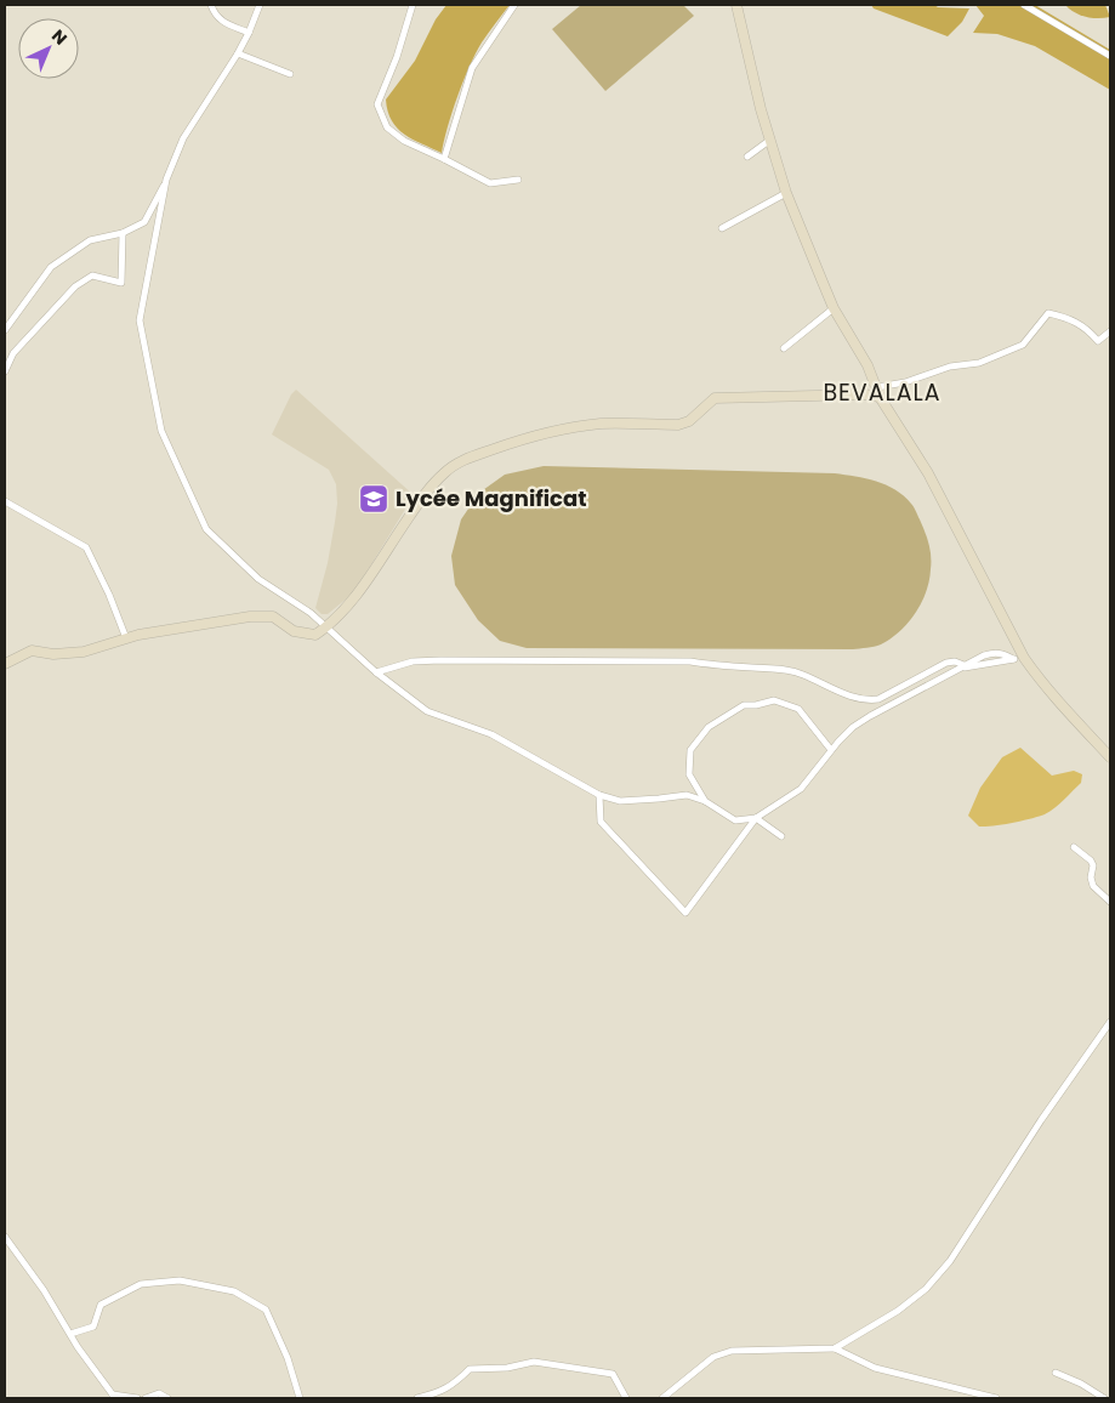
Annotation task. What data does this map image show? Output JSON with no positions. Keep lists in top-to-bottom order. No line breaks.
{"districts":["BEVALALA"],"places":{"school or university":["Lycée Magnificat"]},"north":"top right"}
